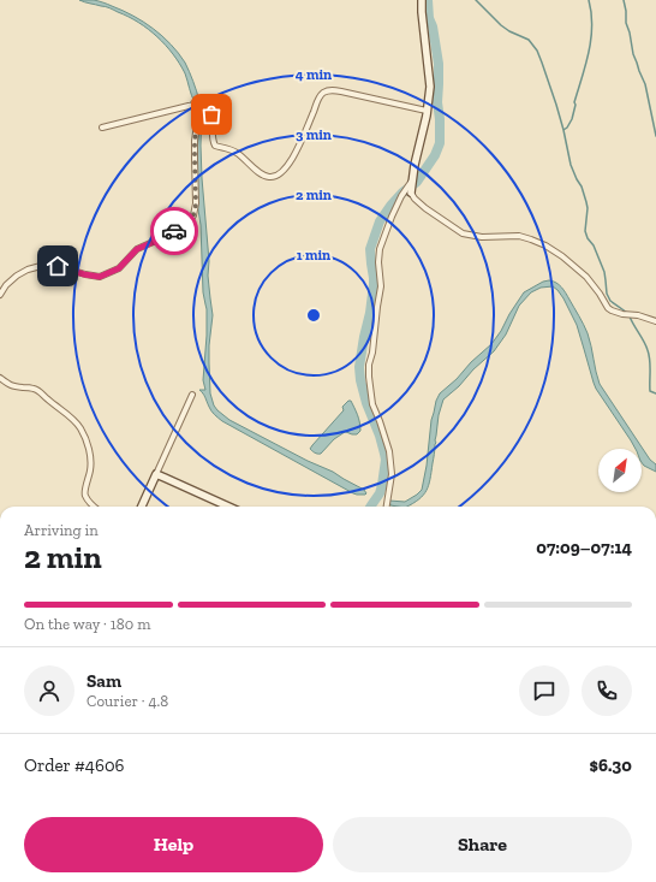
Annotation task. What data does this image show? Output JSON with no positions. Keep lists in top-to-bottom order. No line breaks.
{"north":"top right","page":{"heading":["2 min","Arriving in","07:09–07:14"],"panel":["Sam","Courier · 4.8","Order #4606","$6.30"],"bar":"On the way · 180 m","buttons":["Help","Share"]},"rings":["4 min","3 min","2 min","1 min"]}
